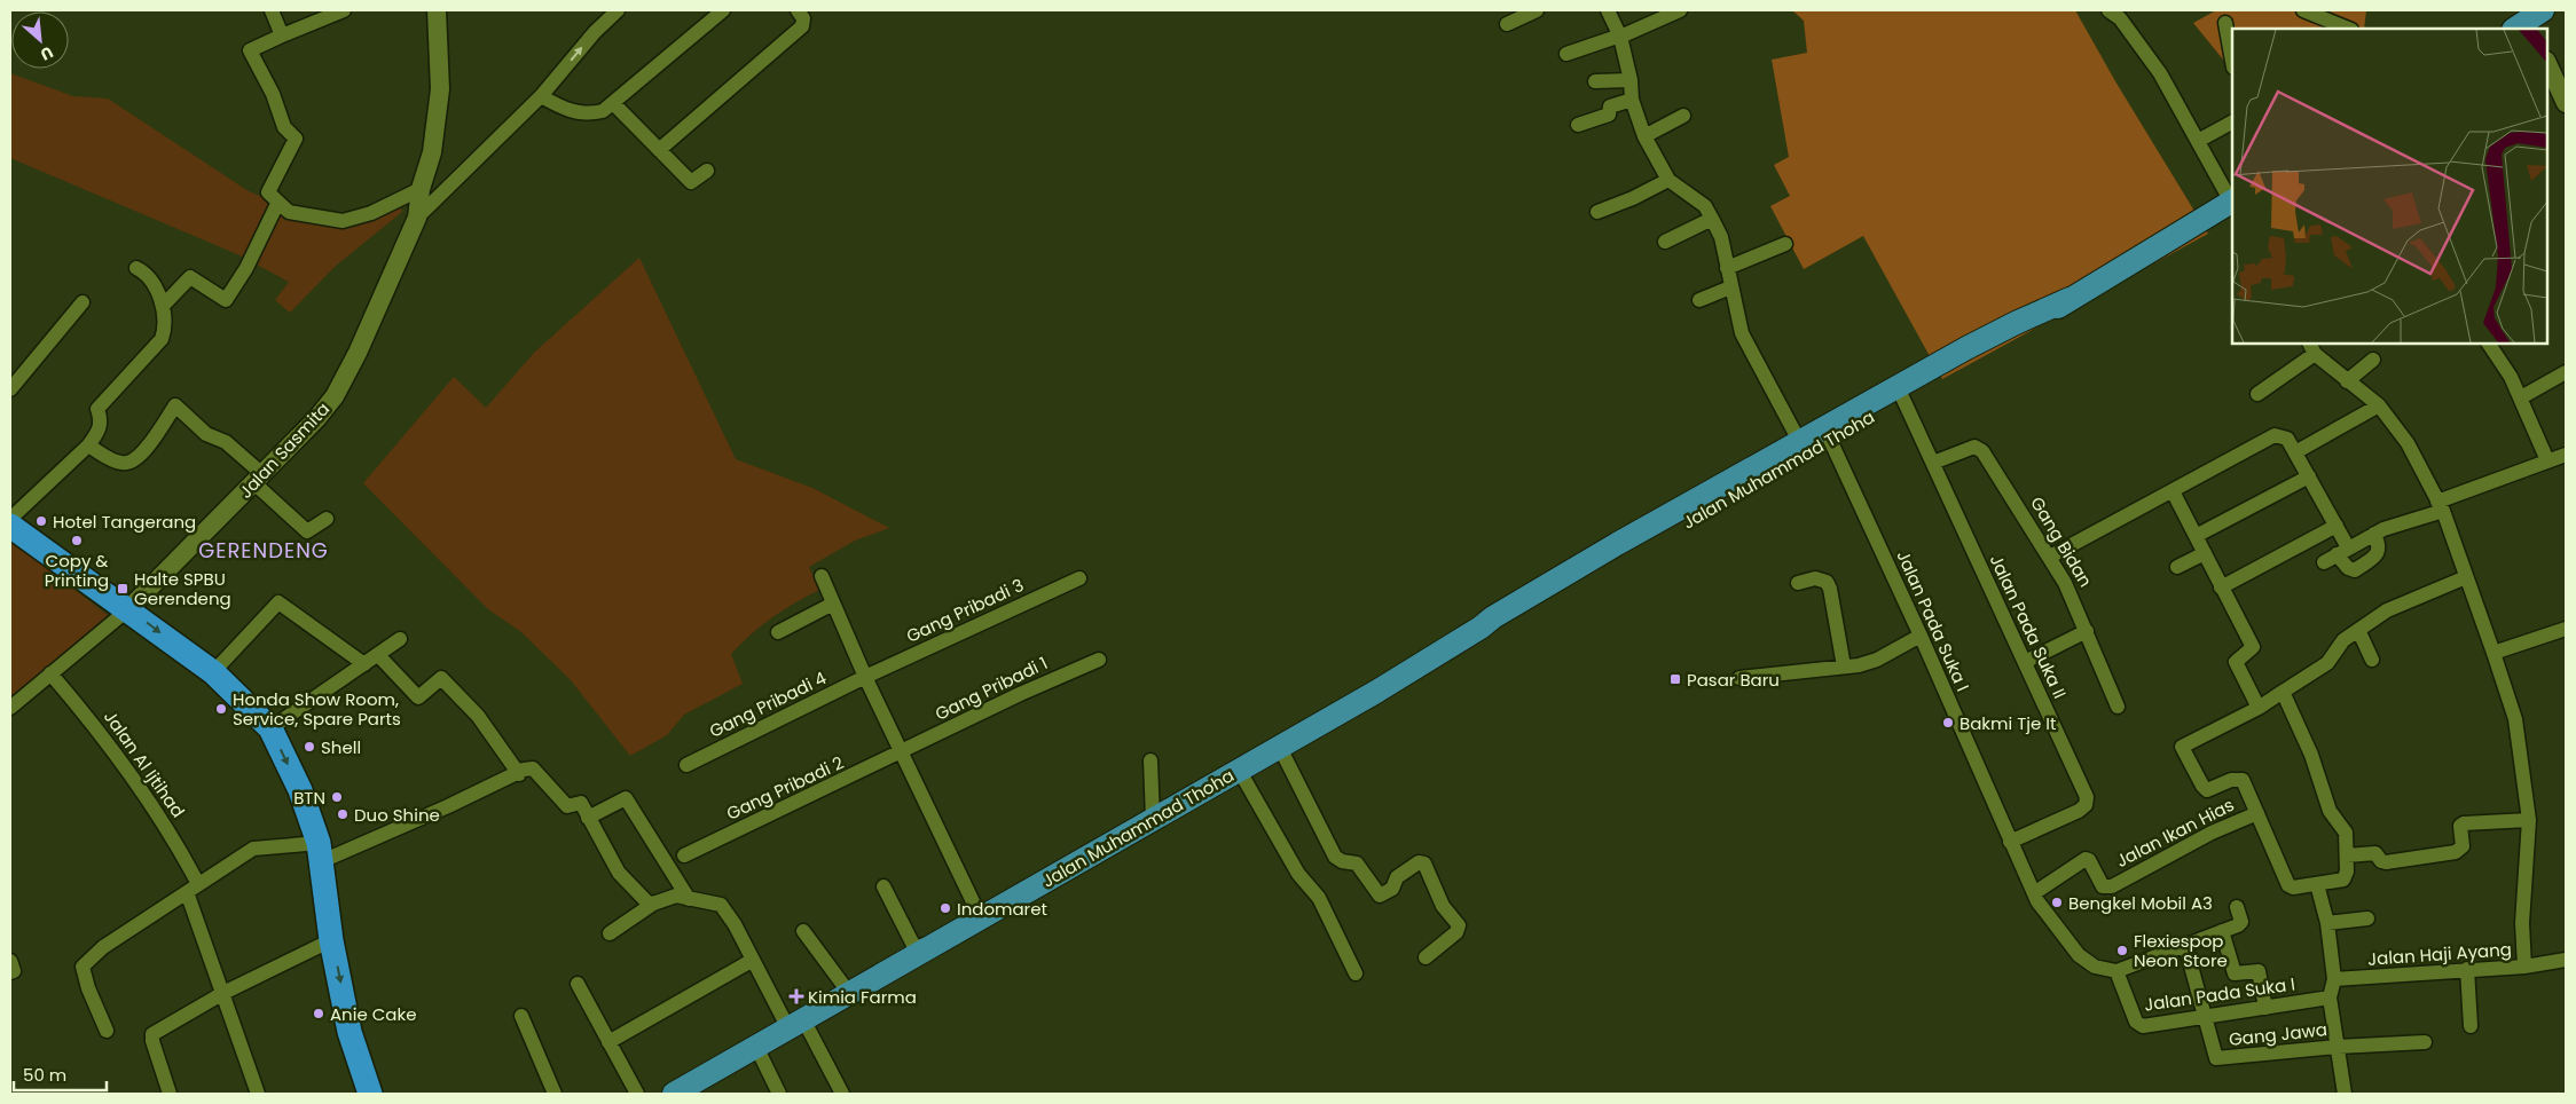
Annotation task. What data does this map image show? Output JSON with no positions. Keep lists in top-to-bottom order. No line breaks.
{"streets":{"main road":["Jalan Muhammad Thoha"],"street":["Jalan Sasmita","Gang Bidan","Gang Pribadi 3","Jalan Pada Suka I","Jalan Pada Suka II","Gang Pribadi 1","Gang Pribadi 4","Jalan Al Ijtihad","Gang Pribadi 2","Jalan Ikan Hias","Jalan Haji Ayang","Gang Jawa"]},"crossings":[["Jalan Sasmita","Jalan Al Ijtihad"],["Jalan Muhammad Thoha","Jalan Pada Suka I"],["Jalan Muhammad Thoha","Jalan Pada Suka II"],["Gang Bidan","Jalan Pada Suka II"],["Gang Pribadi 3","Gang Pribadi 4"],["Jalan Pada Suka I","Jalan Pada Suka II"],["Jalan Pada Suka I","Jalan Ikan Hias"],["Jalan Pada Suka I","Gang Jawa"],["Gang Pribadi 1","Gang Pribadi 2"]],"districts":["GERENDENG"],"places":{"other":["Hotel Tangerang","Copy & Printing","Honda Show Room, Service, Spare Parts","Bakmi Tje It","Shell","BTN","Duo Shine","Bengkel Mobil A3","Indomaret","Flexiespop Neon Store","Anie Cake"],"transit":["Halte SPBU Gerendeng","Pasar Baru"],"health":["Kimia Farma"]},"scale_bar":"50 m","north":"bottom right"}
